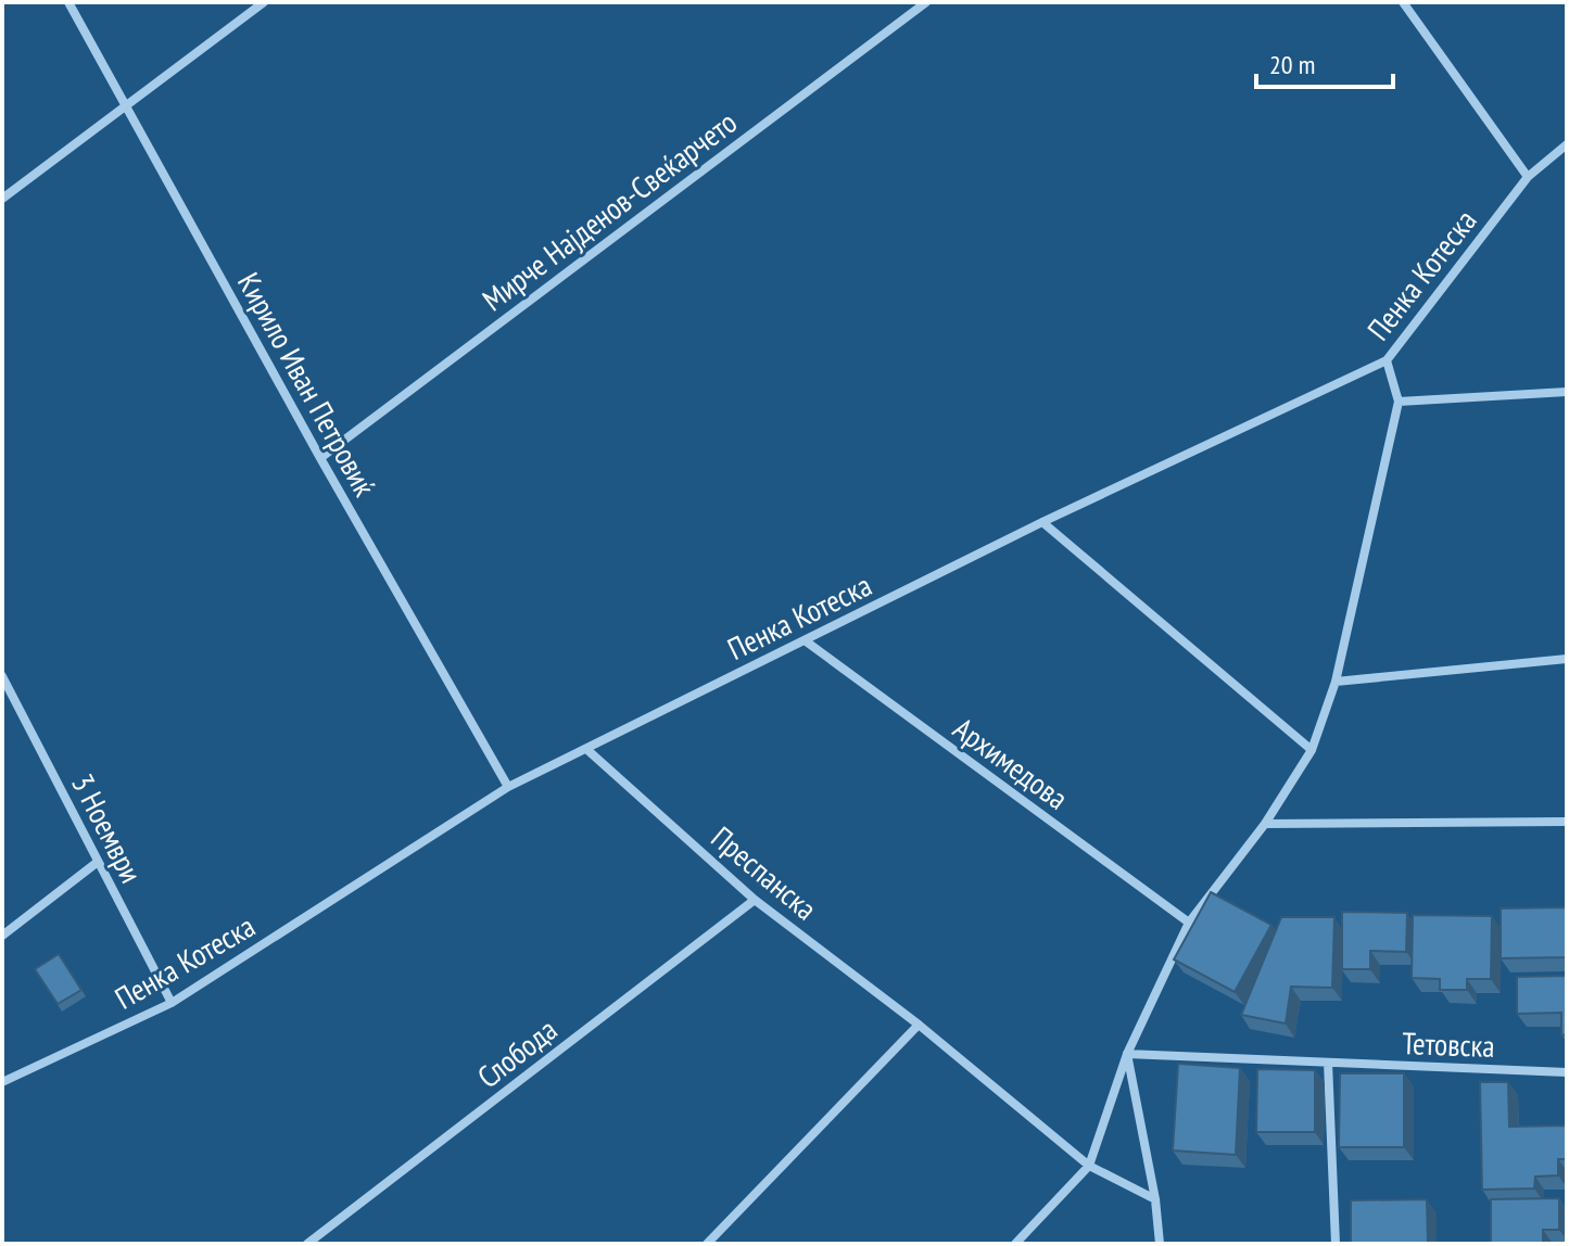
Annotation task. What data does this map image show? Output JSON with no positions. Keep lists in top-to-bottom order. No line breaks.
{"streets":{"street":["Мирче Најденов-Свеќарчето","Пенка Котеска","Кирило Иван Петровиќ","Архимедова","3 Ноември","Преспанска","Тетовска","Слобода"]},"crossings":[["Мирче Најденов-Свеќарчето","Кирило Иван Петровиќ"],["Пенка Котеска","Кирило Иван Петровиќ"],["Пенка Котеска","Архимедова"],["Пенка Котеска","3 Ноември"],["Пенка Котеска","Преспанска"],["Преспанска","Слобода"]],"scale_bar":"20 m"}
